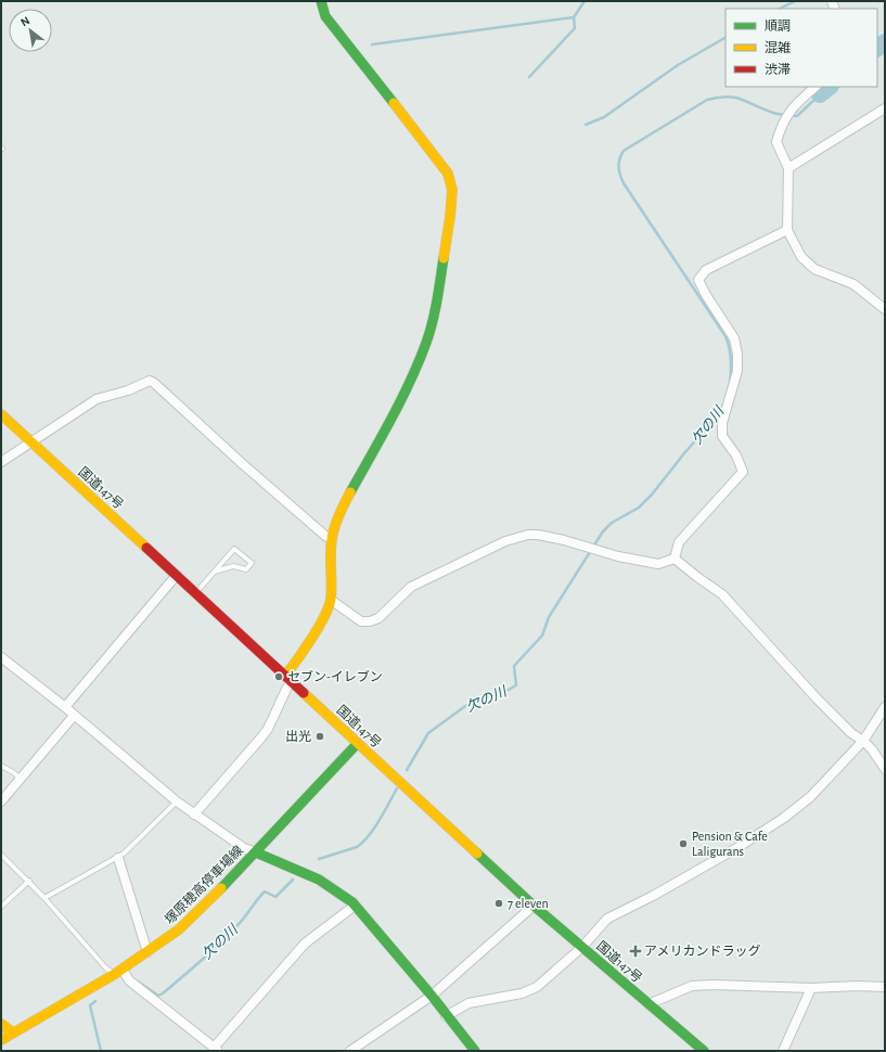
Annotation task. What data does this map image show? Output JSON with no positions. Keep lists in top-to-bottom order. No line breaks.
{"streets":{"main road":["国道147号","塚原穂高停車場線"]},"water":["欠の川"],"places":{"other":["セブン-イレブン","出光","Pension & Cafe Laligurans","7 eleven"],"health":["アメリカンドラッグ"]},"legend":["順調","混雑","渋滞"],"north":"top left"}
